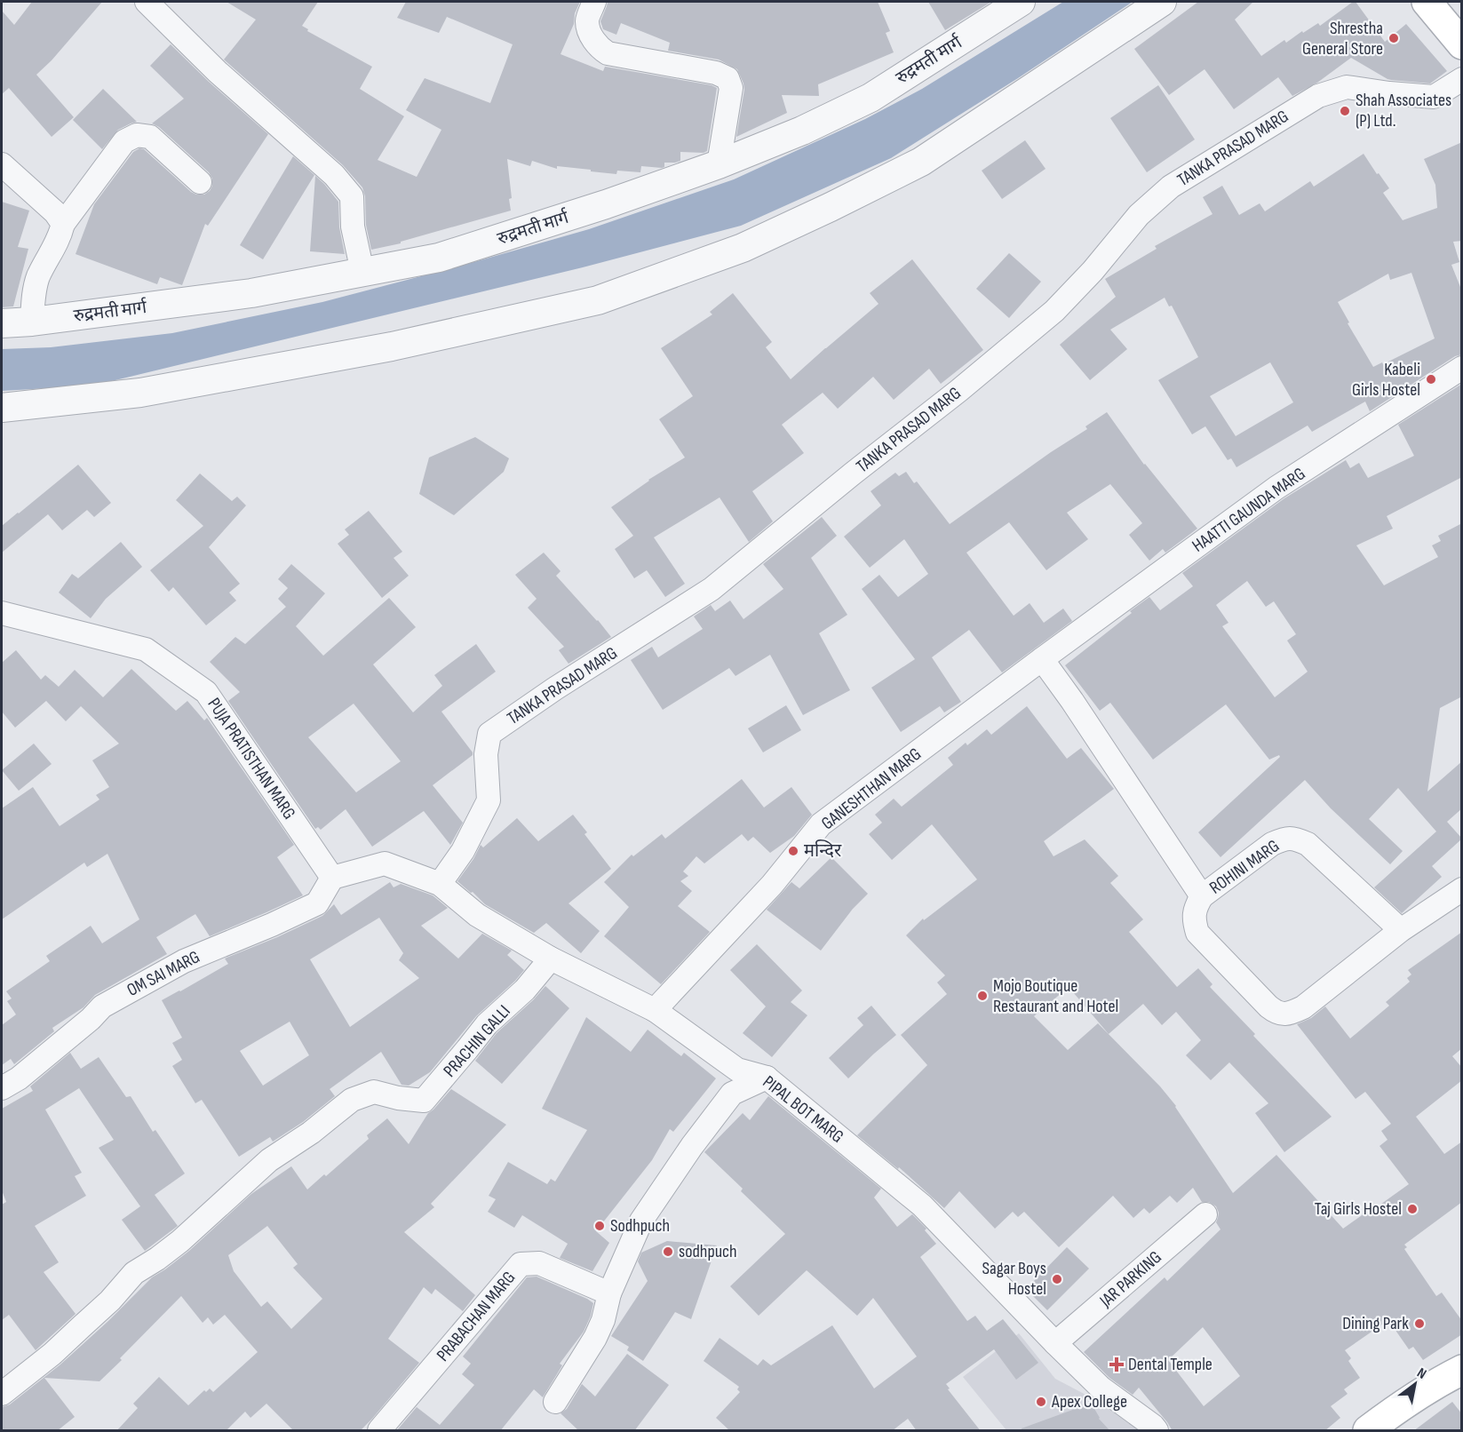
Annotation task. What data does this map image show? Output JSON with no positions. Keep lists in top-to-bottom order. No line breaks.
{"streets":{"street":["रुद्रमती मार्ग","TANKA PRASAD MARG","HAATTI GAUNDA MARG","PUJA PRATISTHAN MARG","GANESHTHAN MARG","ROHINI MARG","OM SAI MARG","PRACHIN GALLI","PIPAL BOT MARG","JAR PARKING","PRABACHAN MARG"]},"crossings":[["TANKA PRASAD MARG","PIPAL BOT MARG"],["HAATTI GAUNDA MARG","GANESHTHAN MARG"],["HAATTI GAUNDA MARG","ROHINI MARG"],["PUJA PRATISTHAN MARG","OM SAI MARG"],["PUJA PRATISTHAN MARG","PIPAL BOT MARG"],["GANESHTHAN MARG","ROHINI MARG"],["GANESHTHAN MARG","PIPAL BOT MARG"],["OM SAI MARG","PIPAL BOT MARG"],["PRACHIN GALLI","PIPAL BOT MARG"],["PIPAL BOT MARG","JAR PARKING"]],"places":{"other":["Shrestha General Store","Shah Associates (P) Ltd.","Kabeli Girls Hostel","मन्दिर","Mojo Boutique Restaurant and Hotel","Taj Girls Hostel","Sodhpuch","sodhpuch","Sagar Boys Hostel","Dining Park","Apex College"],"health":["Dental Temple"]},"north":"top right"}
